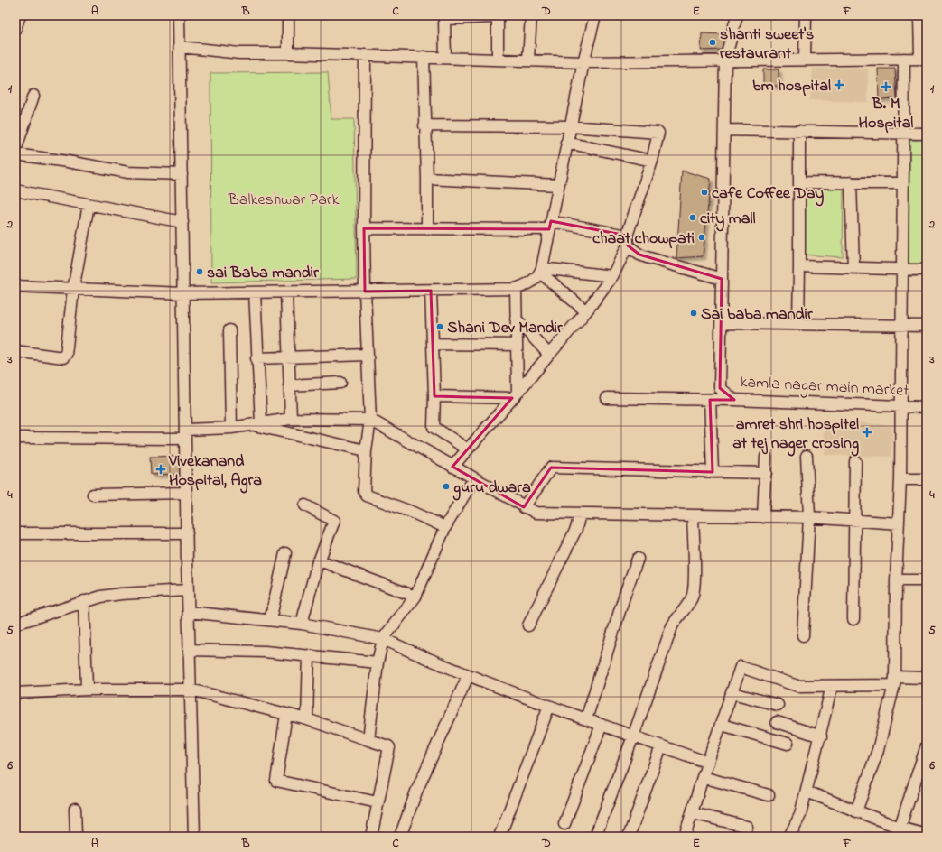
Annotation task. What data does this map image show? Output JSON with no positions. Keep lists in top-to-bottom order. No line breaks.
{"streets":{"street":["kamla nagar main market"]},"parks":["Balkeshwar Park"],"places":{"other":["shanti sweet's restaurant","cafe Coffee Day","city mall","chaat chowpati","sai Baba mandir","Sai baba mandir","Shani Dev Mandir","guru dwara"],"health":["bm hospital","B. M Hospital","amret shri hospitel at tej nager crosing","Vivekanand Hospital, Agra"]},"grid":{"columns":["A","B","C","D","E","F"],"rows":["1","2","3","4","5","6"]}}
